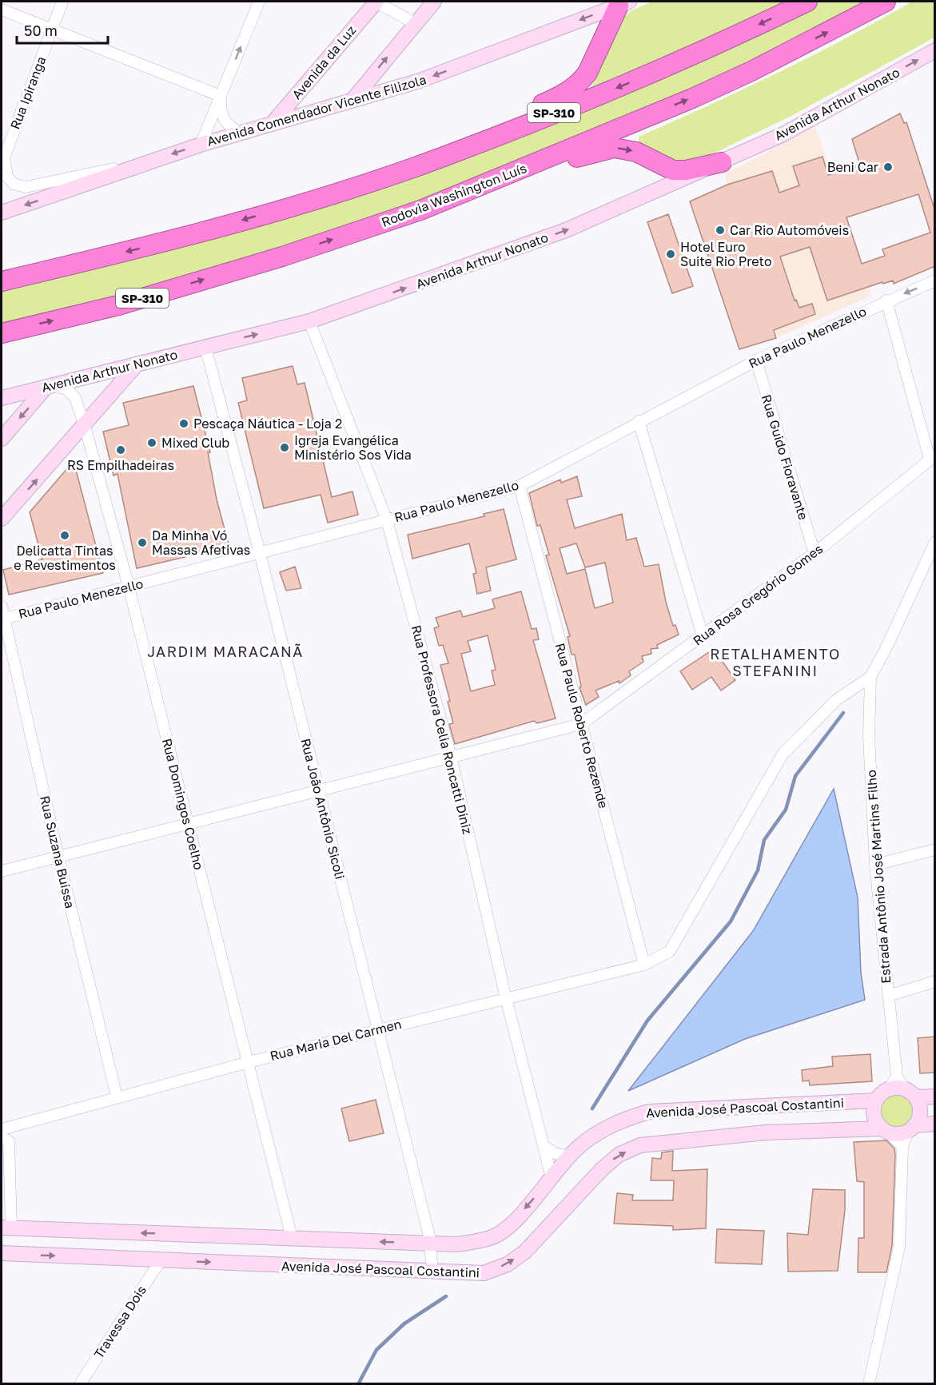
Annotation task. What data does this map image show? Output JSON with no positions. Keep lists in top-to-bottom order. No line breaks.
{"streets":{"highway":["SP-310","Rodovia Washington Luís"],"main road":["Avenida da Luz","Avenida Arthur Nonato","Avenida Comendador Vicente Filizola","Avenida José Pascoal Costantini"],"street":["Rua Ipiranga","Rua Paulo Menezello","Rua Guido Fioravante","Rua Rosa Gregório Gomes","Rua Paulo Roberto Rezende","Rua Professora Celia Roncatti Diniz","Rua Domingos Coelho","Rua João Antônio Sicoli","Rua Suzana Buissa","Estrada Antônio José Martins Filho","Rua Maria Del Carmen","Travessa Dois"]},"crossings":[["Avenida da Luz","Avenida Comendador Vicente Filizola"],["Rua Ipiranga","Avenida Comendador Vicente Filizola"],["Avenida Arthur Nonato","Rua Professora Celia Roncatti Diniz"],["Avenida Arthur Nonato","Rua Domingos Coelho"],["Avenida Arthur Nonato","Rua João Antônio Sicoli"],["Rua Paulo Menezello","Rua Guido Fioravante"],["Rua Paulo Menezello","Rua Paulo Roberto Rezende"],["Rua Paulo Menezello","Rua Professora Celia Roncatti Diniz"],["Rua Paulo Menezello","Rua Domingos Coelho"],["Rua Paulo Menezello","Rua João Antônio Sicoli"],["Rua Paulo Menezello","Rua Suzana Buissa"],["Rua Guido Fioravante","Rua Rosa Gregório Gomes"],["Rua Rosa Gregório Gomes","Rua Paulo Roberto Rezende"],["Rua Paulo Roberto Rezende","Rua Maria Del Carmen"],["Rua Professora Celia Roncatti Diniz","Rua Maria Del Carmen"],["Rua Professora Celia Roncatti Diniz","Avenida José Pascoal Costantini"],["Rua Domingos Coelho","Rua Maria Del Carmen"],["Rua Domingos Coelho","Avenida José Pascoal Costantini"],["Rua João Antônio Sicoli","Rua Maria Del Carmen"],["Rua João Antônio Sicoli","Avenida José Pascoal Costantini"],["Rua Suzana Buissa","Rua Maria Del Carmen"],["Estrada Antônio José Martins Filho","Rua Maria Del Carmen"],["Estrada Antônio José Martins Filho","Avenida José Pascoal Costantini"],["Avenida José Pascoal Costantini","Travessa Dois"]],"one_way":["Avenida Arthur Nonato","Avenida Comendador Vicente Filizola"],"districts":["JARDIM MARACANÃ","RETALHAMENTO STEFANINI"],"places":["Beni Car","Car Rio Automóveis","Hotel Euro Suite Rio Preto","Pescaça Náutica - Loja 2","Mixed Club","Igreja Evangélica Ministério Sos Vida","RS Empilhadeiras","Delicatta Tintas e Revestimentos","Da Minha Vó Massas Afetivas"],"scale_bar":"50 m"}
